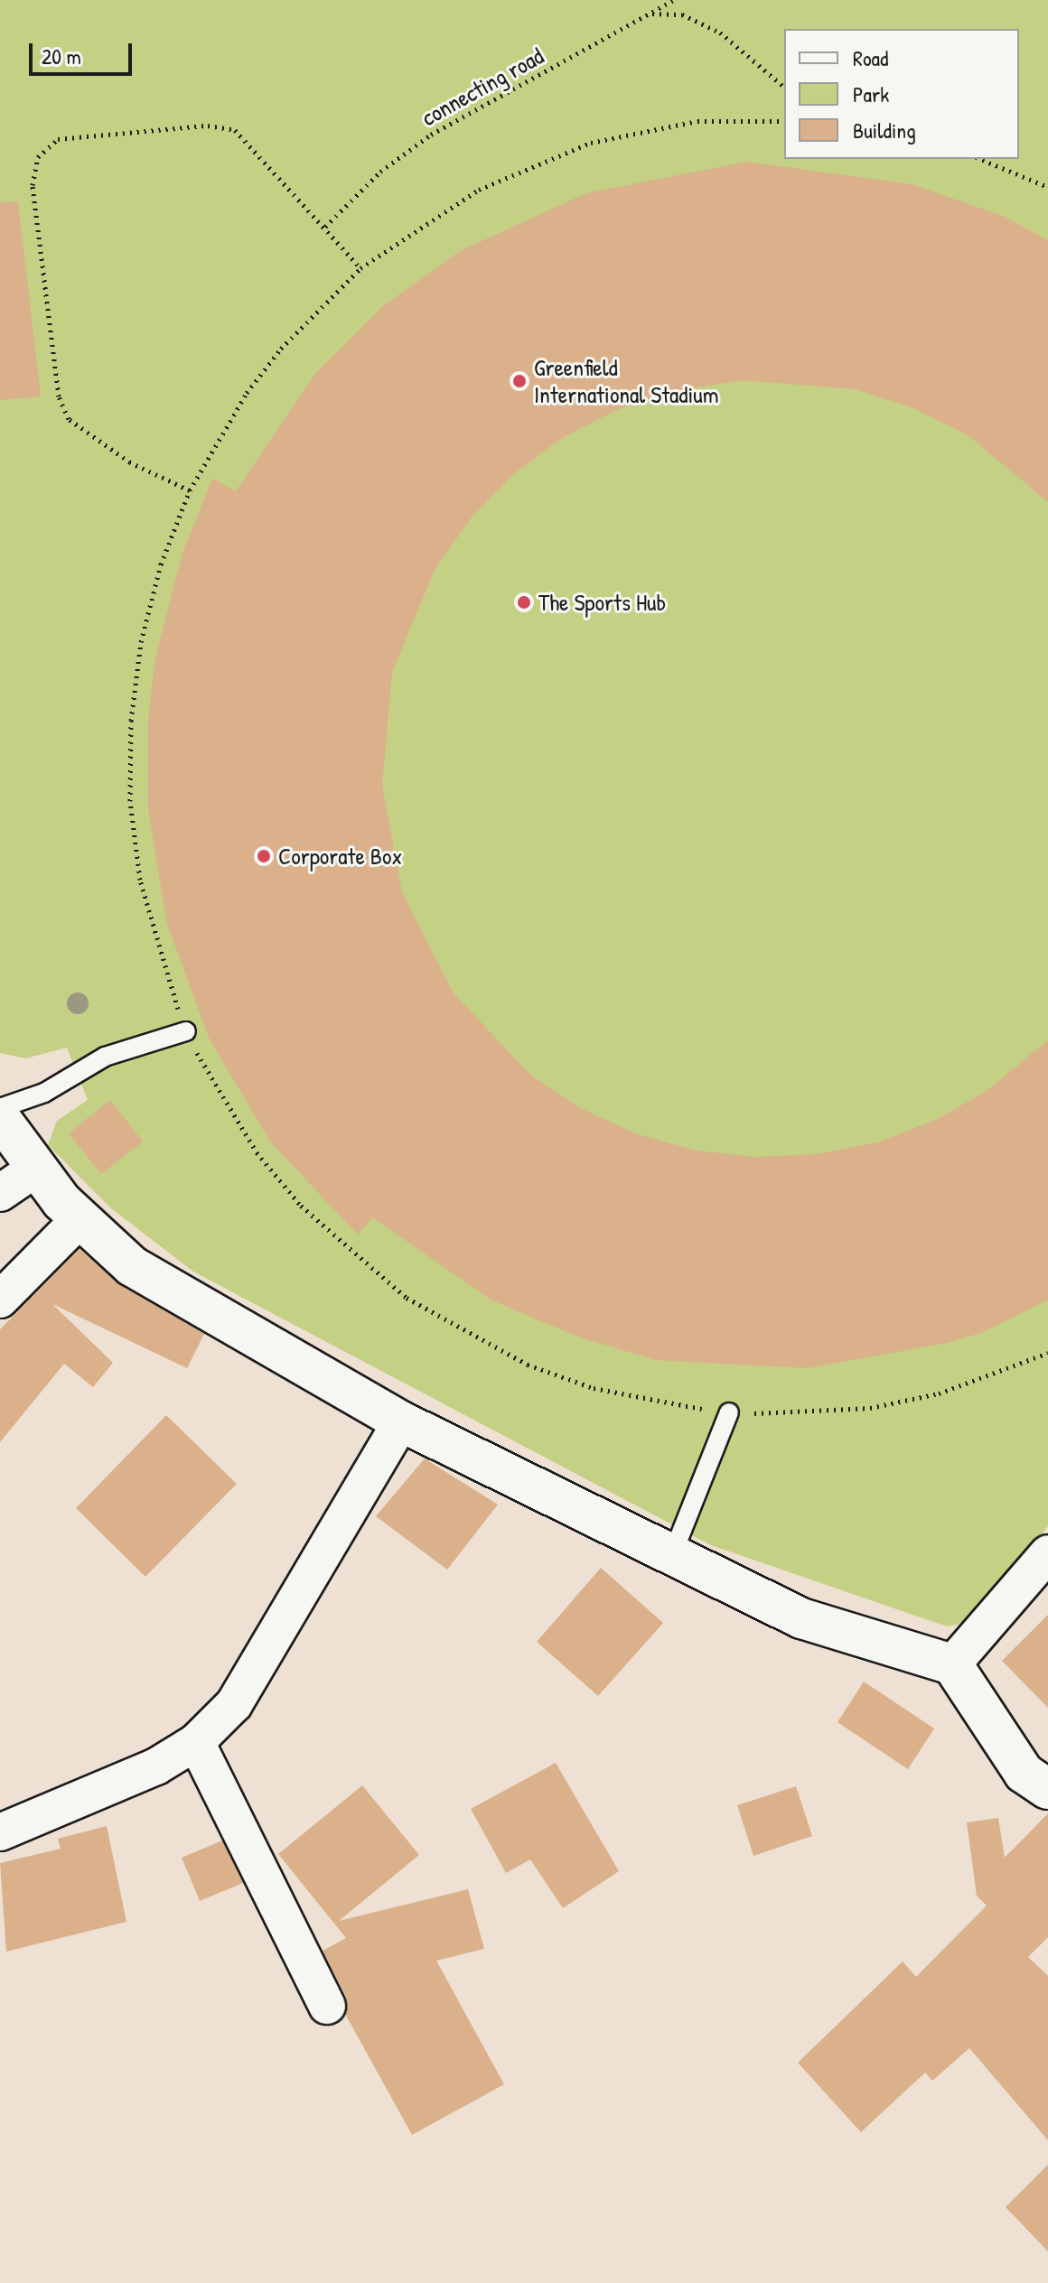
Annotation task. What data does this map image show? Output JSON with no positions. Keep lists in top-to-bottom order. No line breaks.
{"streets":{"path":["connecting road"]},"places":["Greenfield International Stadium","The Sports Hub","Corporate Box"],"legend":["Road","Park","Building"],"scale_bar":"20 m"}
